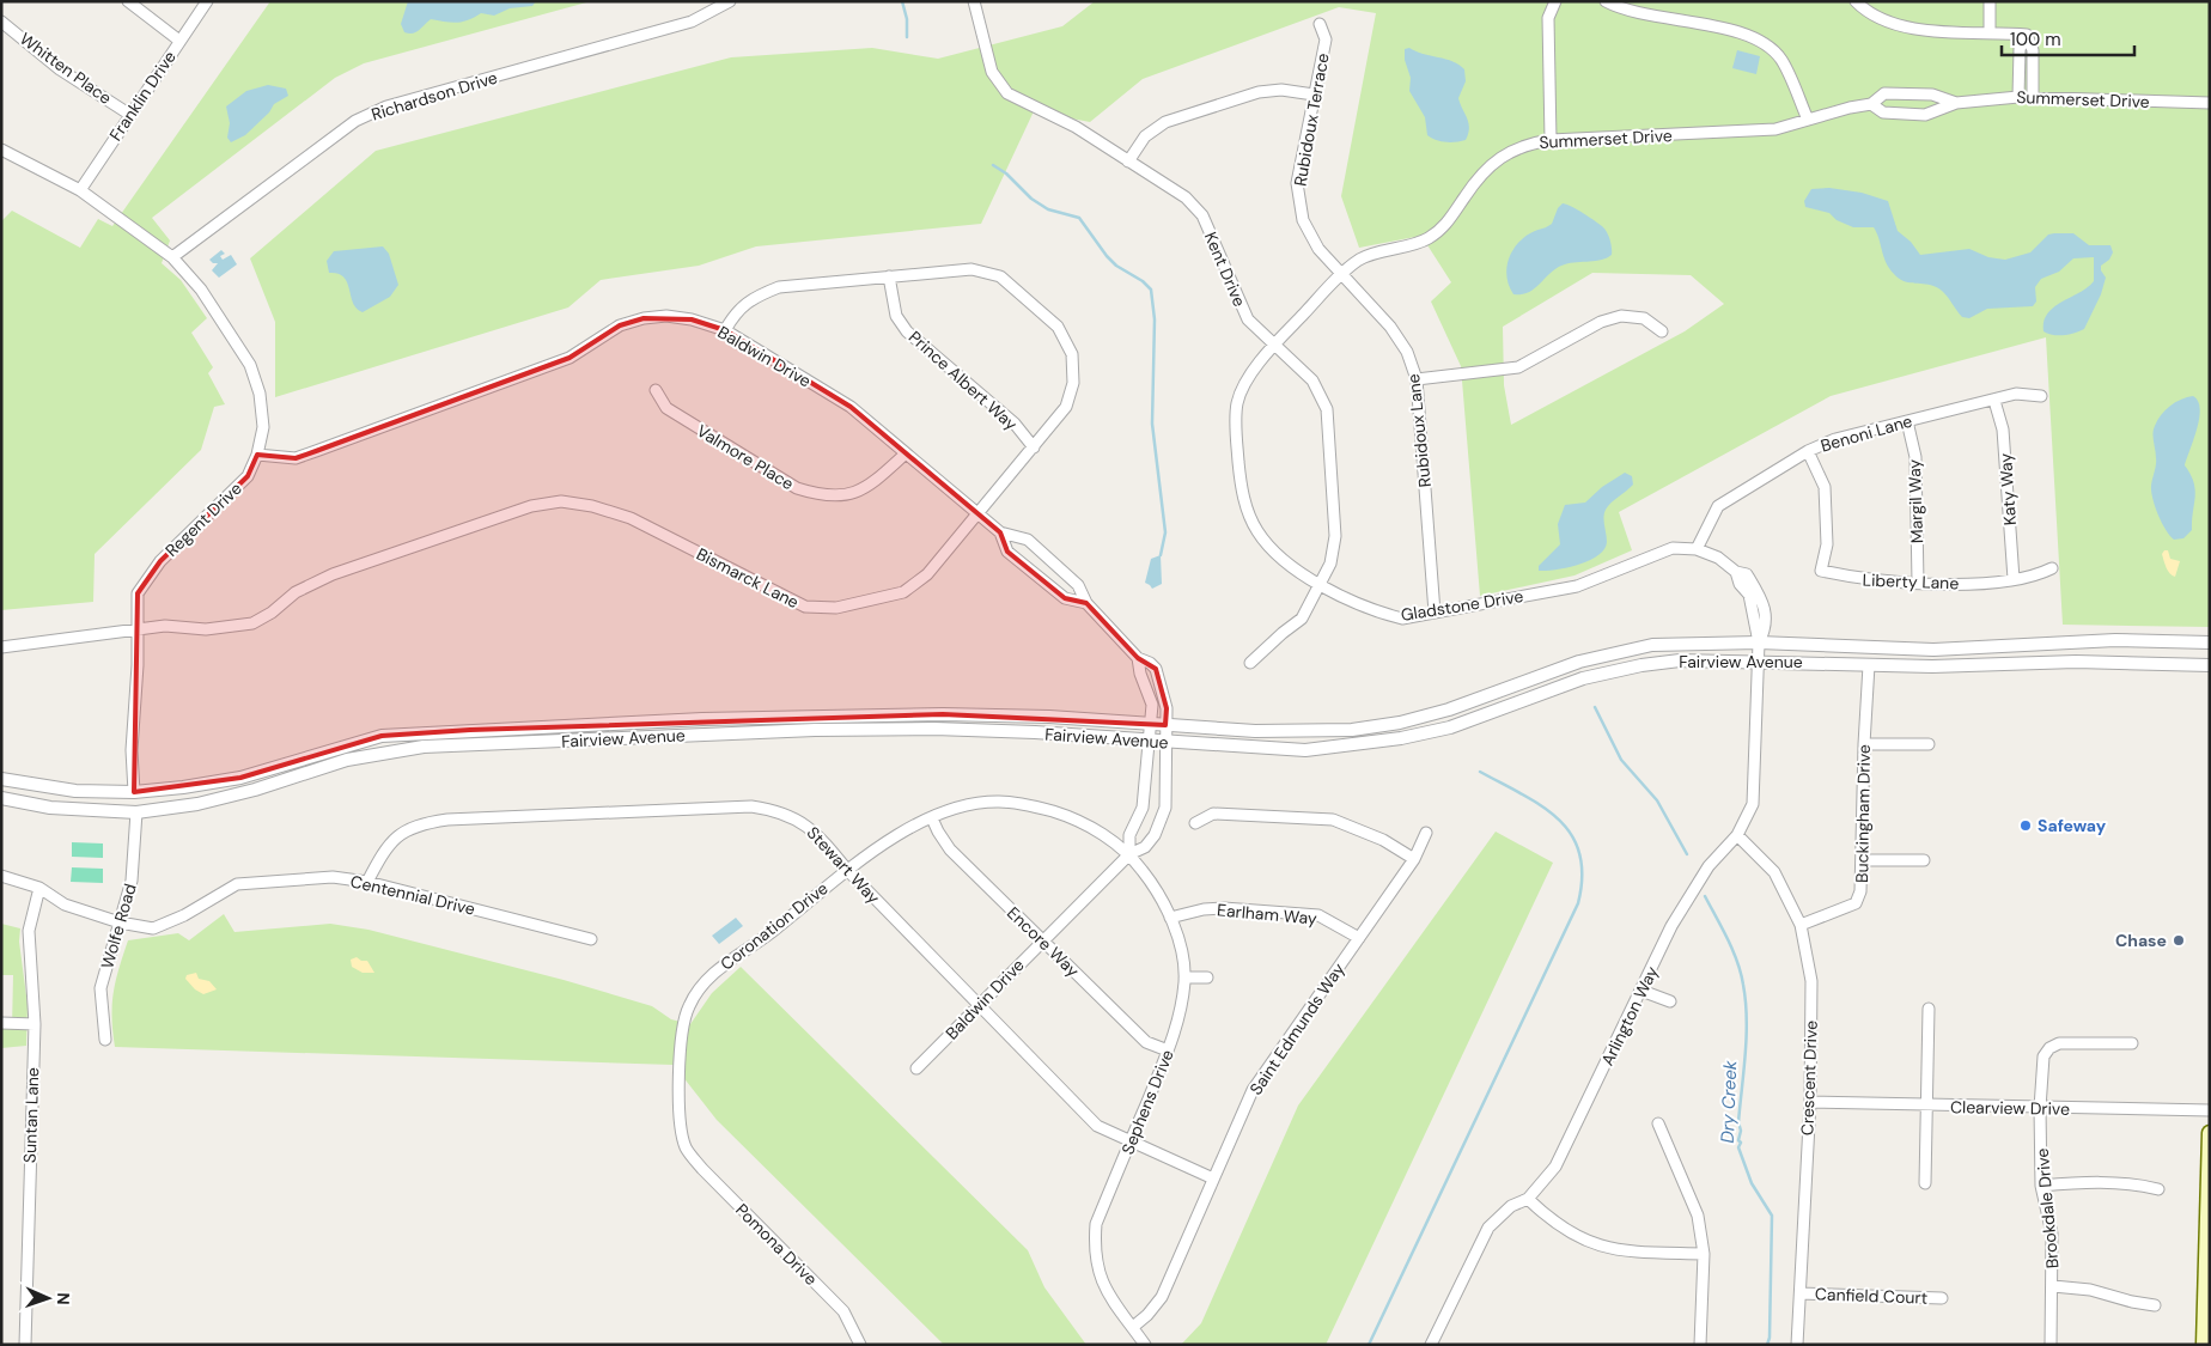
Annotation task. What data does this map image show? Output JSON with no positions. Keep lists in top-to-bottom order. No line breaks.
{"streets":{"street":["Whitten Place","Franklin Drive","Richardson Drive","Summerset Drive","Rubidoux Terrace","Kent Drive","Baldwin Drive","Prince Albert Way","Rubidoux Lane","Benoni Lane","Valmore Place","Katy Way","Margil Way","Regent Drive","Bismarck Lane","Liberty Lane","Gladstone Drive","Fairview Avenue","Buckingham Drive","Stewart Way","Centennial Drive","Earlham Way","Wolfe Road","Coronation Drive","Encore Way","Arlington Way","Saint Edmunds Way","Crescent Drive","Sephens Drive","Clearview Drive","Suntan Lane","Brookdale Drive","Pomona Drive","Canfield Court"]},"crossings":[["Whitten Place","Franklin Drive"],["Franklin Drive","Regent Drive"],["Richardson Drive","Regent Drive"],["Summerset Drive","Rubidoux Terrace"],["Summerset Drive","Kent Drive"],["Summerset Drive","Rubidoux Lane"],["Summerset Drive","Gladstone Drive"],["Rubidoux Terrace","Rubidoux Lane"],["Kent Drive","Gladstone Drive"],["Baldwin Drive","Valmore Place"],["Baldwin Drive","Regent Drive"],["Baldwin Drive","Bismarck Lane"],["Baldwin Drive","Fairview Avenue"],["Baldwin Drive","Stewart Way"],["Baldwin Drive","Coronation Drive"],["Baldwin Drive","Encore Way"],["Baldwin Drive","Sephens Drive"],["Prince Albert Way","Bismarck Lane"],["Rubidoux Lane","Gladstone Drive"],["Benoni Lane","Katy Way"],["Benoni Lane","Margil Way"],["Benoni Lane","Liberty Lane"],["Benoni Lane","Gladstone Drive"],["Katy Way","Liberty Lane"],["Margil Way","Liberty Lane"],["Regent Drive","Bismarck Lane"],["Regent Drive","Fairview Avenue"],["Gladstone Drive","Fairview Avenue"],["Gladstone Drive","Arlington Way"],["Fairview Avenue","Buckingham Drive"],["Fairview Avenue","Wolfe Road"],["Fairview Avenue","Arlington Way"],["Buckingham Drive","Crescent Drive"],["Stewart Way","Centennial Drive"],["Stewart Way","Coronation Drive"],["Stewart Way","Saint Edmunds Way"],["Stewart Way","Sephens Drive"],["Centennial Drive","Wolfe Road"],["Centennial Drive","Suntan Lane"],["Earlham Way","Saint Edmunds Way"],["Earlham Way","Sephens Drive"],["Coronation Drive","Encore Way"],["Coronation Drive","Sephens Drive"],["Coronation Drive","Pomona Drive"],["Encore Way","Sephens Drive"],["Arlington Way","Crescent Drive"],["Saint Edmunds Way","Sephens Drive"],["Crescent Drive","Clearview Drive"],["Crescent Drive","Canfield Court"],["Clearview Drive","Brookdale Drive"]],"water":["Dry Creek"],"places":["Safeway","Chase"],"scale_bar":"100 m","north":"right"}
